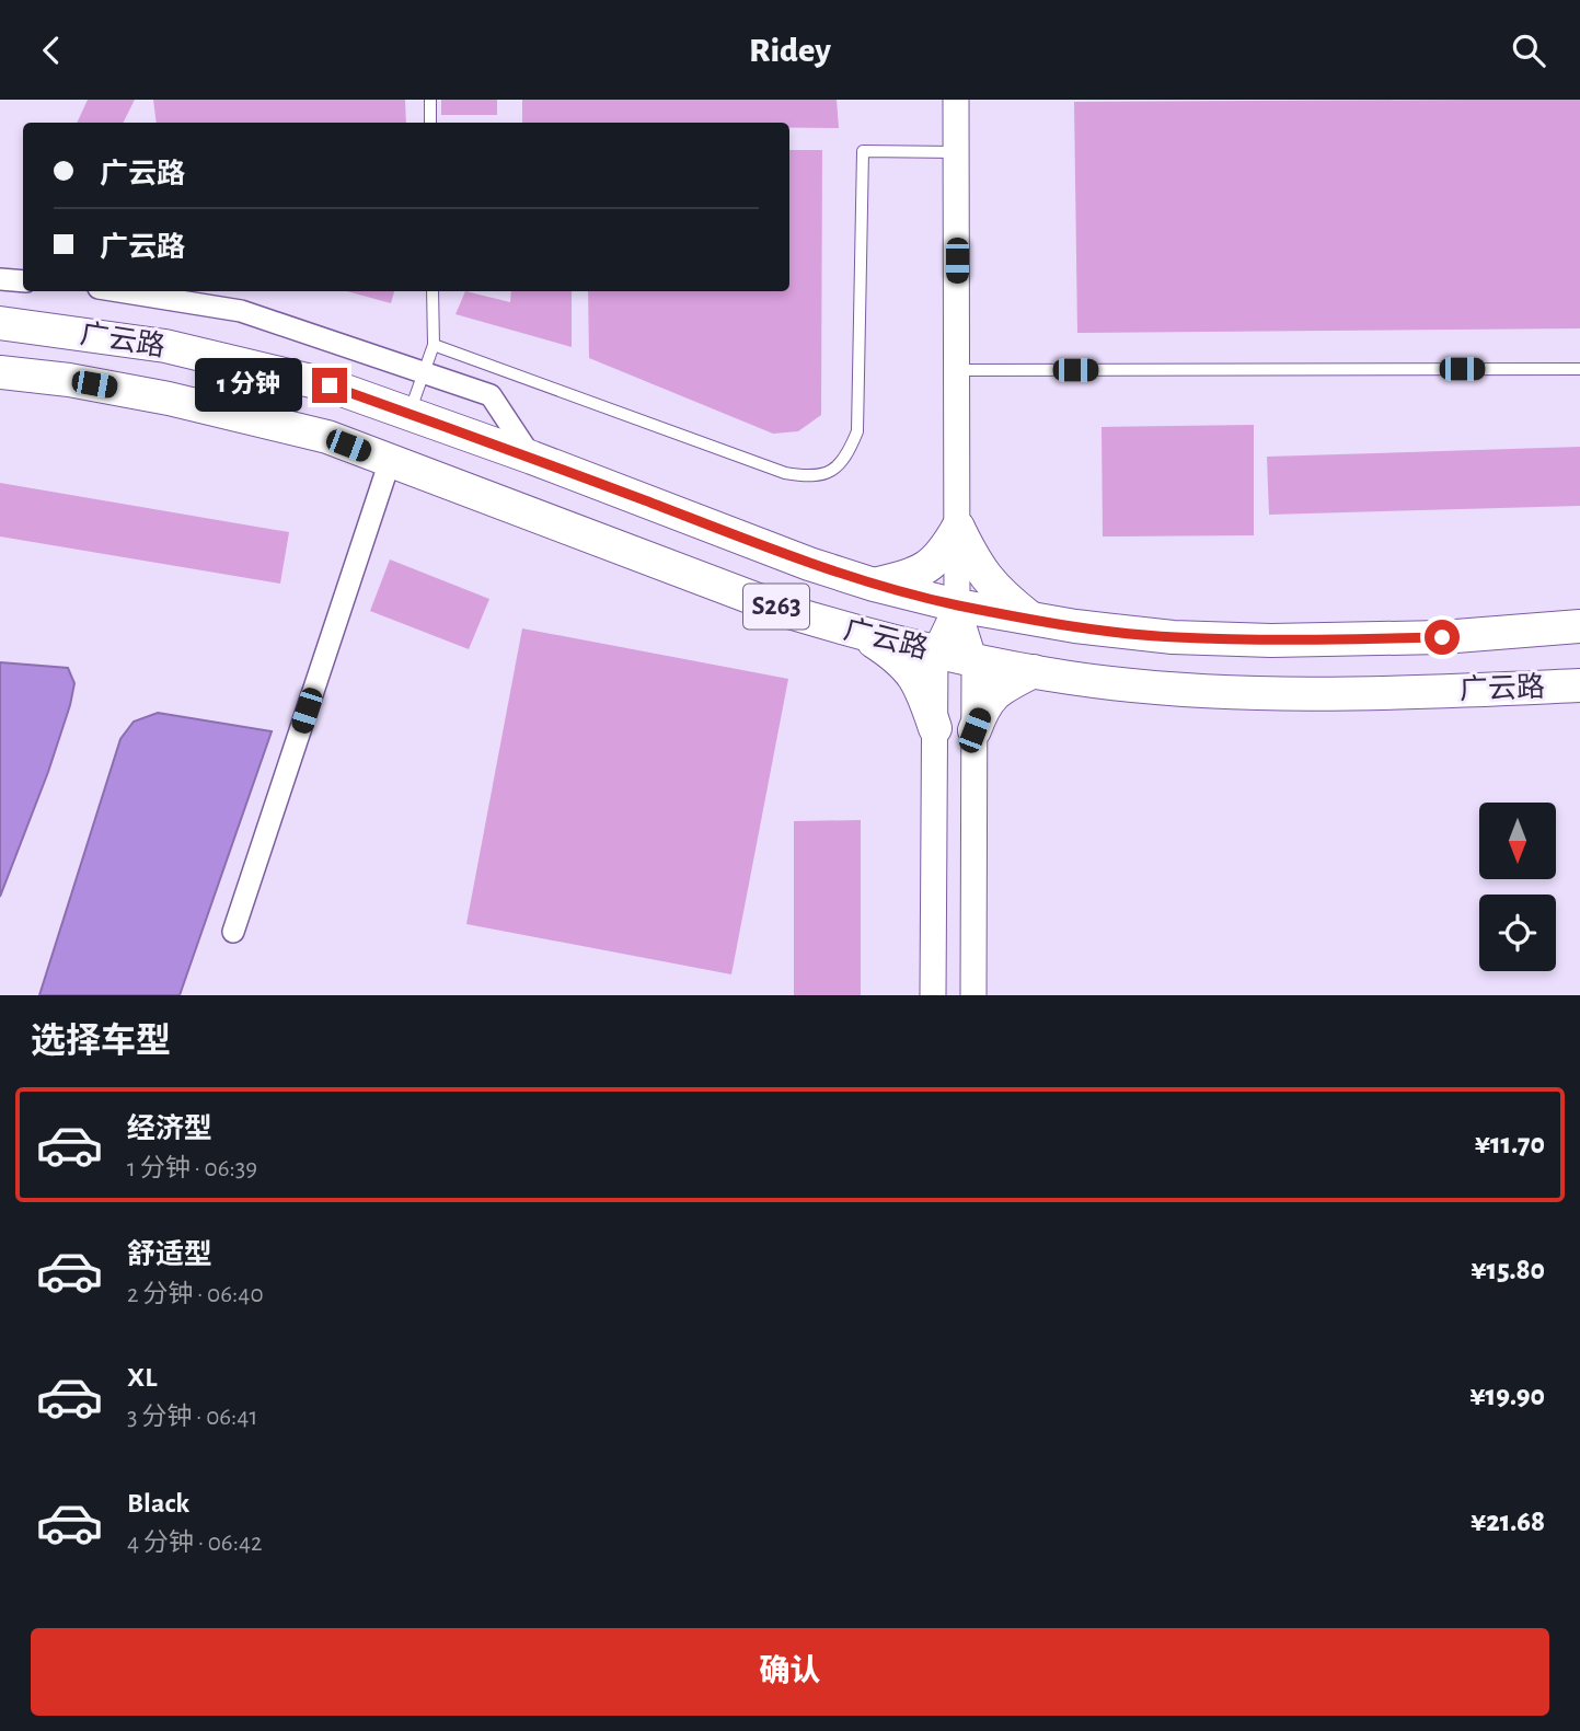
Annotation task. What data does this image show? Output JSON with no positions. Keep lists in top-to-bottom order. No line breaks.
{"streets":{"main road":["广云路","S263"]},"north":"bottom","page":{"header":"Ridey","banner":["广云路","广云路"],"bubble":"1 分钟","heading":"选择车型","list":[{"name":"经济型","note":"1 分钟 · 06:39","value":"¥11.70"},{"name":"舒适型","note":"2 分钟 · 06:40","value":"¥15.80"},{"name":"XL","note":"3 分钟 · 06:41","value":"¥19.90"},{"name":"Black","note":"4 分钟 · 06:42","value":"¥21.68"}],"buttons":"确认"}}
